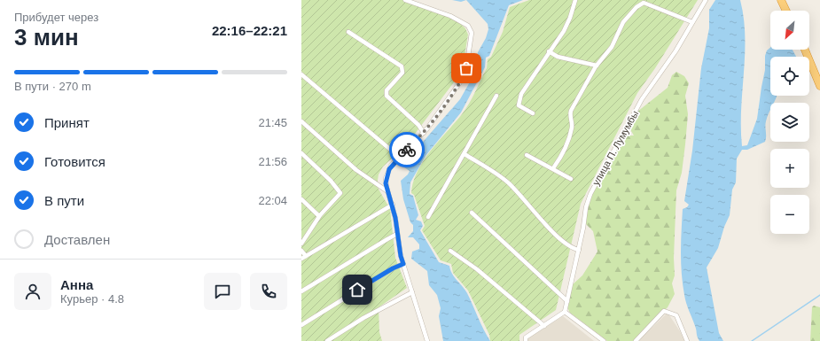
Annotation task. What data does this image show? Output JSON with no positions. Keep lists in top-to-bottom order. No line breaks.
{"streets":{"street":["улица П. Лумумбы"]},"north":"bottom left","page":{"heading":["3 мин","Прибудет через","22:16–22:21"],"panel":["Анна","Курьер · 4.8"],"map_buttons":["+","−"],"bar":"В пути · 270 m","list":[["Принят","21:45"],["Готовится","21:56"],["В пути","22:04"],"Доставлен"]}}
